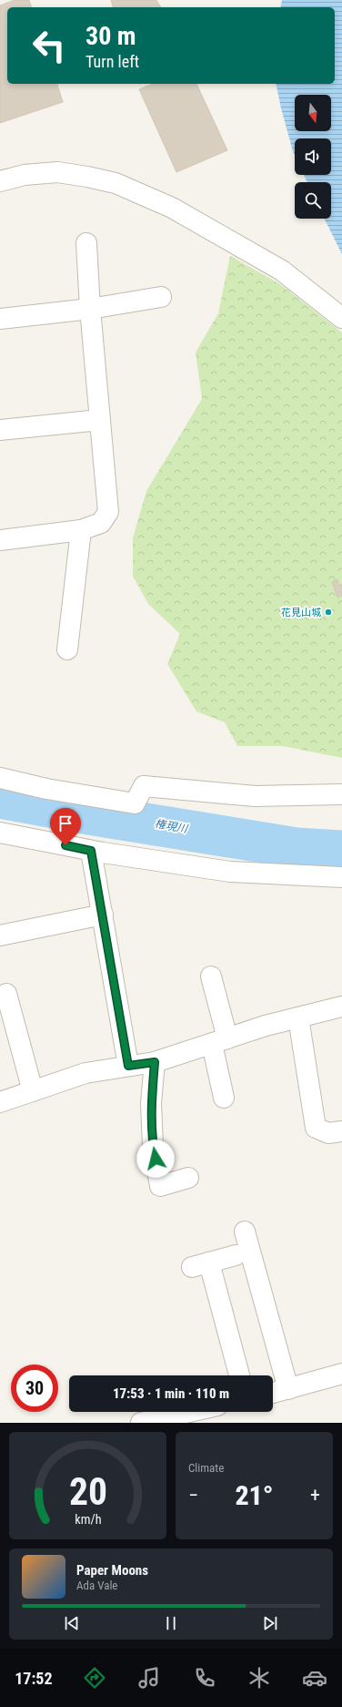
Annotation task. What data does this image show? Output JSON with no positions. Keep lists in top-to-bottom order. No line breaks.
{"water":["権現川"],"places":["花見山城"],"north":"bottom","page":{"turn":["30 m","Turn left"],"limit":"30","trip":"17:53 · 1 min · 110 m","tile":"Climate","heat":["−","21°","+"],"song":["Paper Moons","Ada Vale"],"tabs":"17:52","gauge":["20","km/h"]}}
